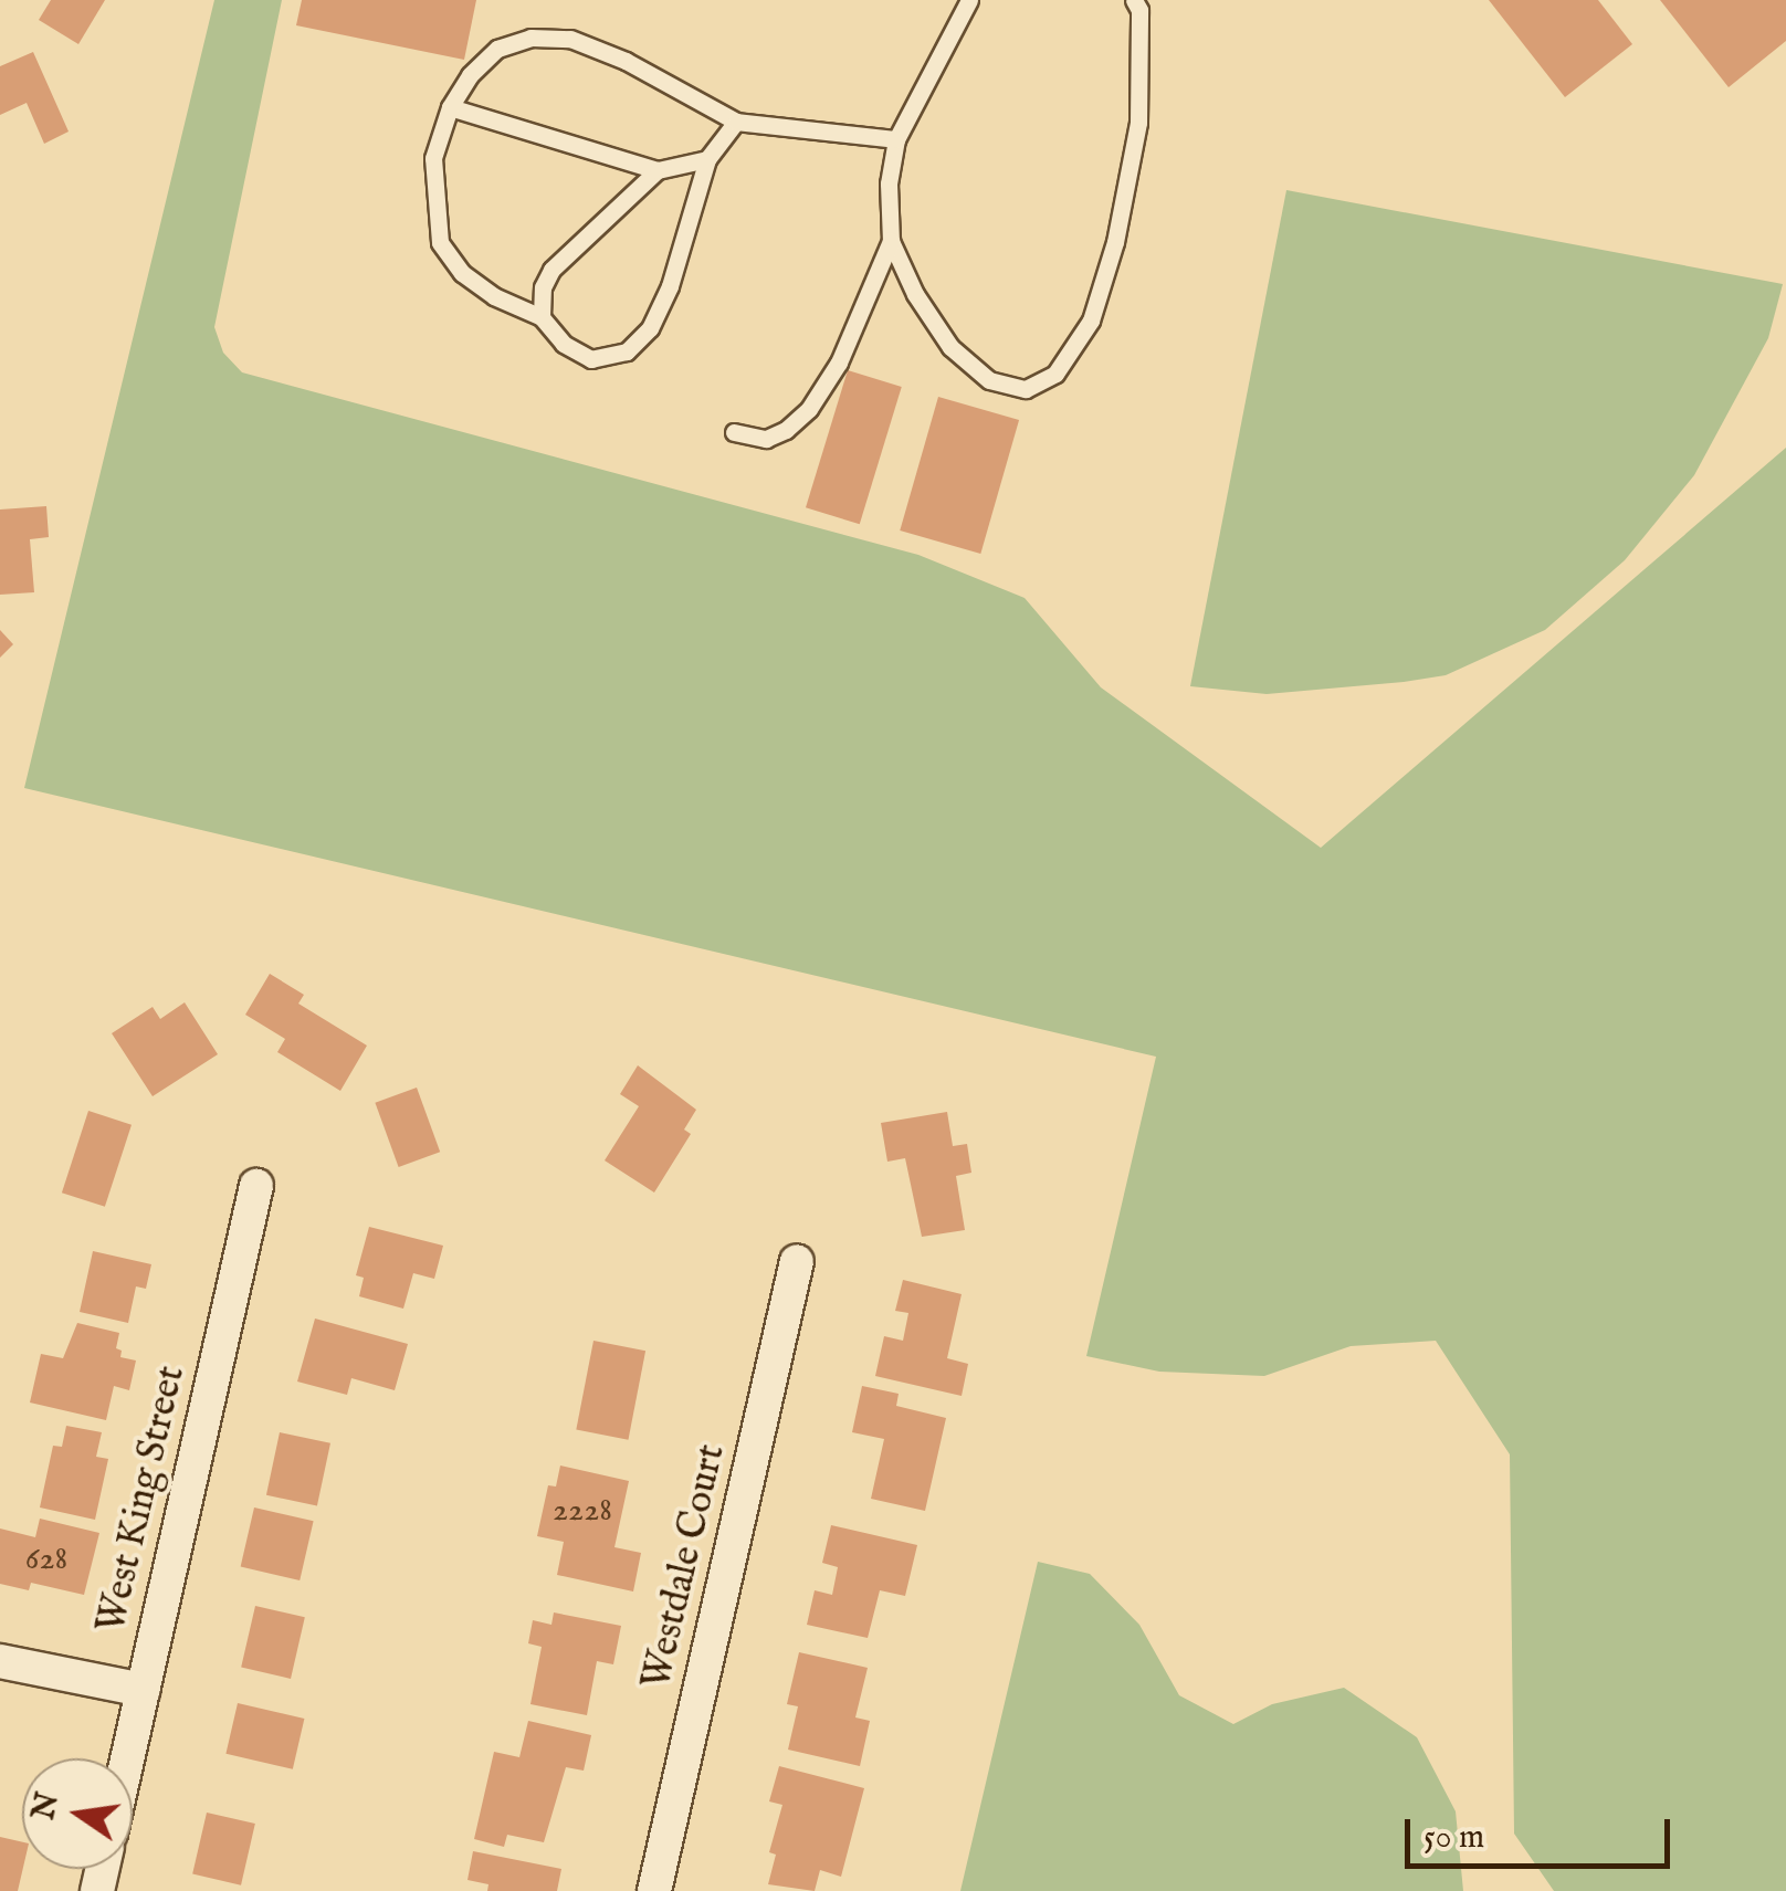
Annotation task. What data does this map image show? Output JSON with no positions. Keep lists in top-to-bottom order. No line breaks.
{"streets":{"street":["West King Street","Westdale Court"]},"house_numbers":["2228","628"],"scale_bar":"50 m","north":"left"}
